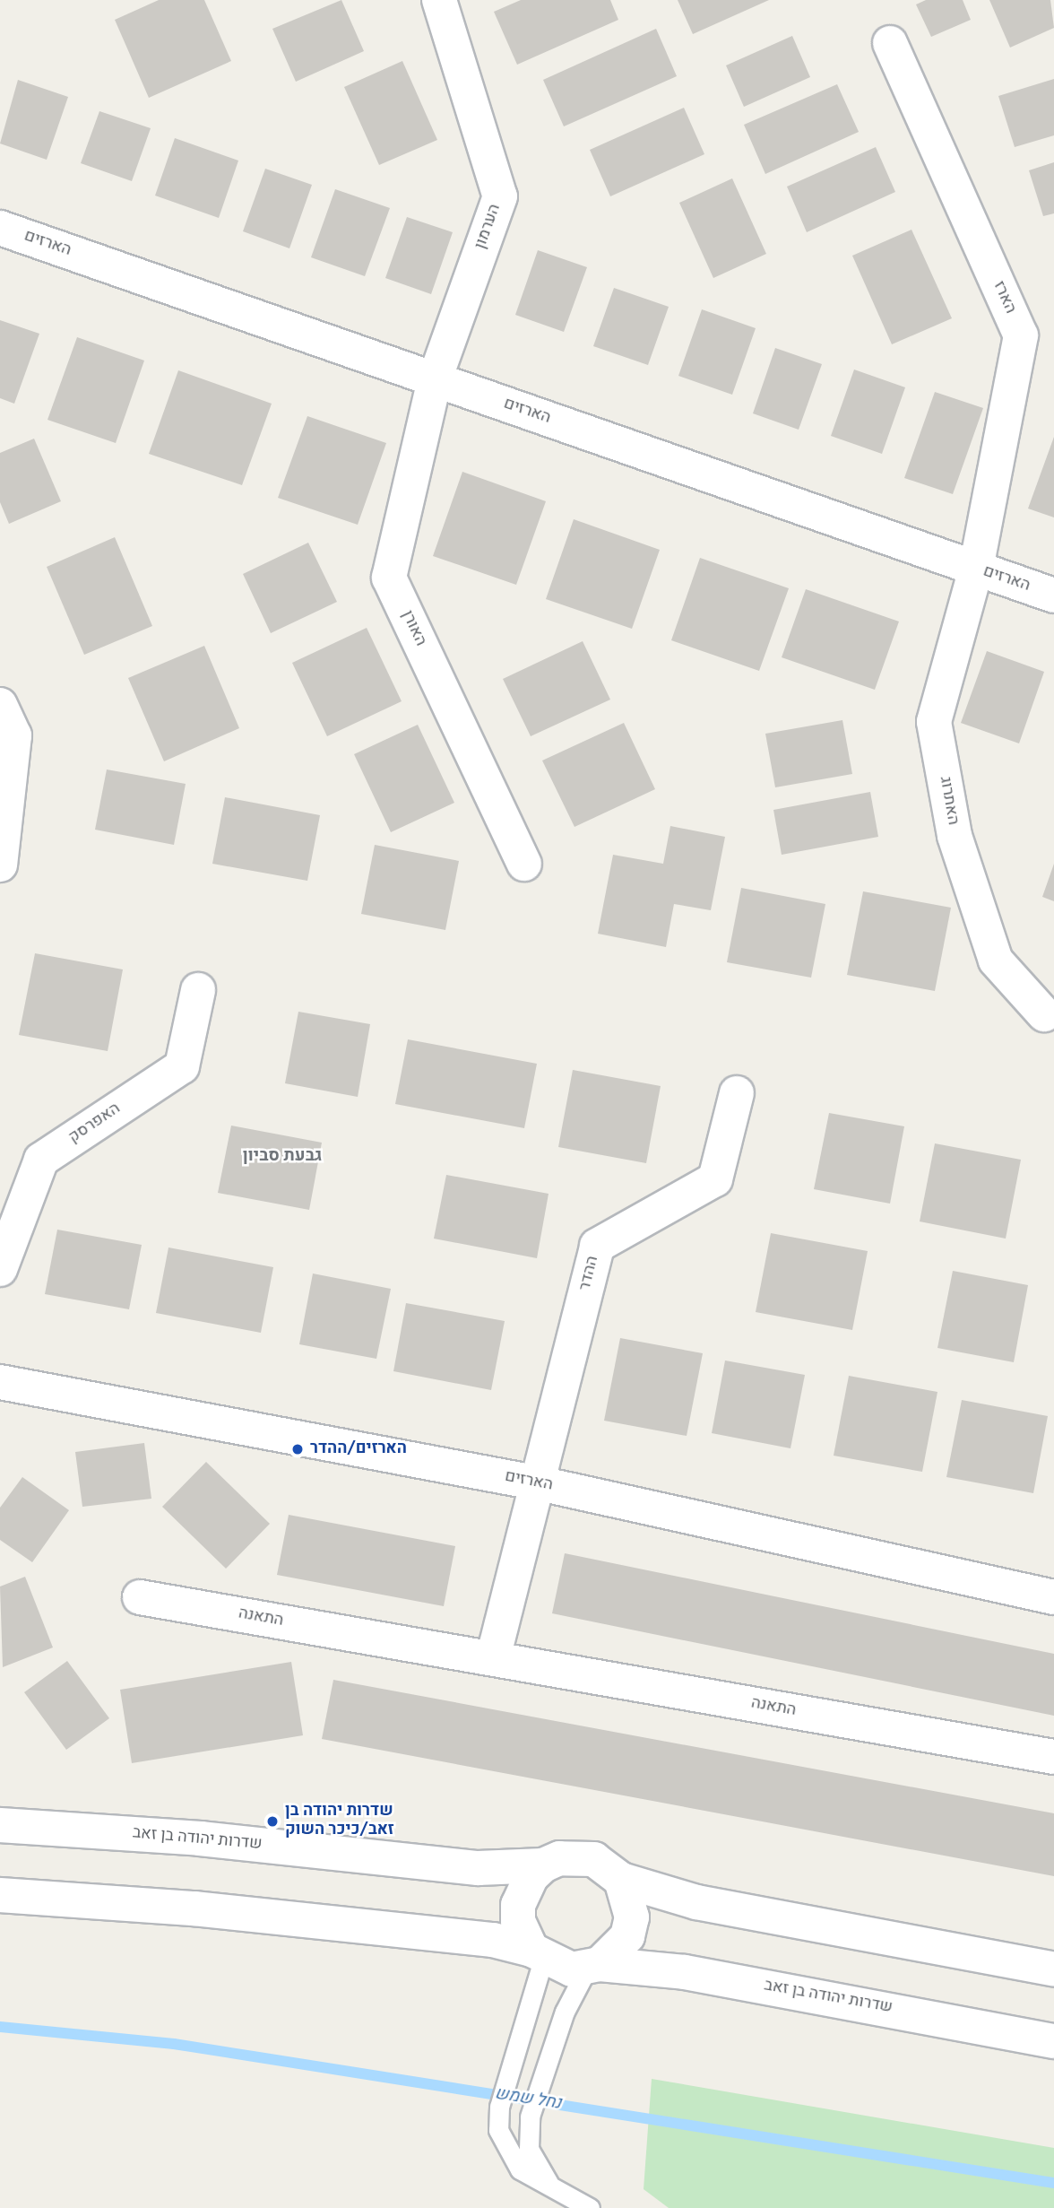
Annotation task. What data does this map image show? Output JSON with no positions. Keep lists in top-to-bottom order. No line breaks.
{"streets":{"street":["הערמון","הארזים","הארז","האורן","האתרוג","האפרסק","ההדר","התאנה","שדרות יהודה בן זאב"]},"crossings":[["הערמון","הארזים"],["הערמון","האורן"],["הארזים","הארז"],["הארזים","האורן"],["הארזים","האתרוג"],["הארזים","ההדר"],["הארז","האתרוג"]],"districts":["גבעת סביון"],"water":["נחל שמש"],"places":["הארזים/ההדר","שדרות יהודה בן זאב/כיכר השוק"]}
